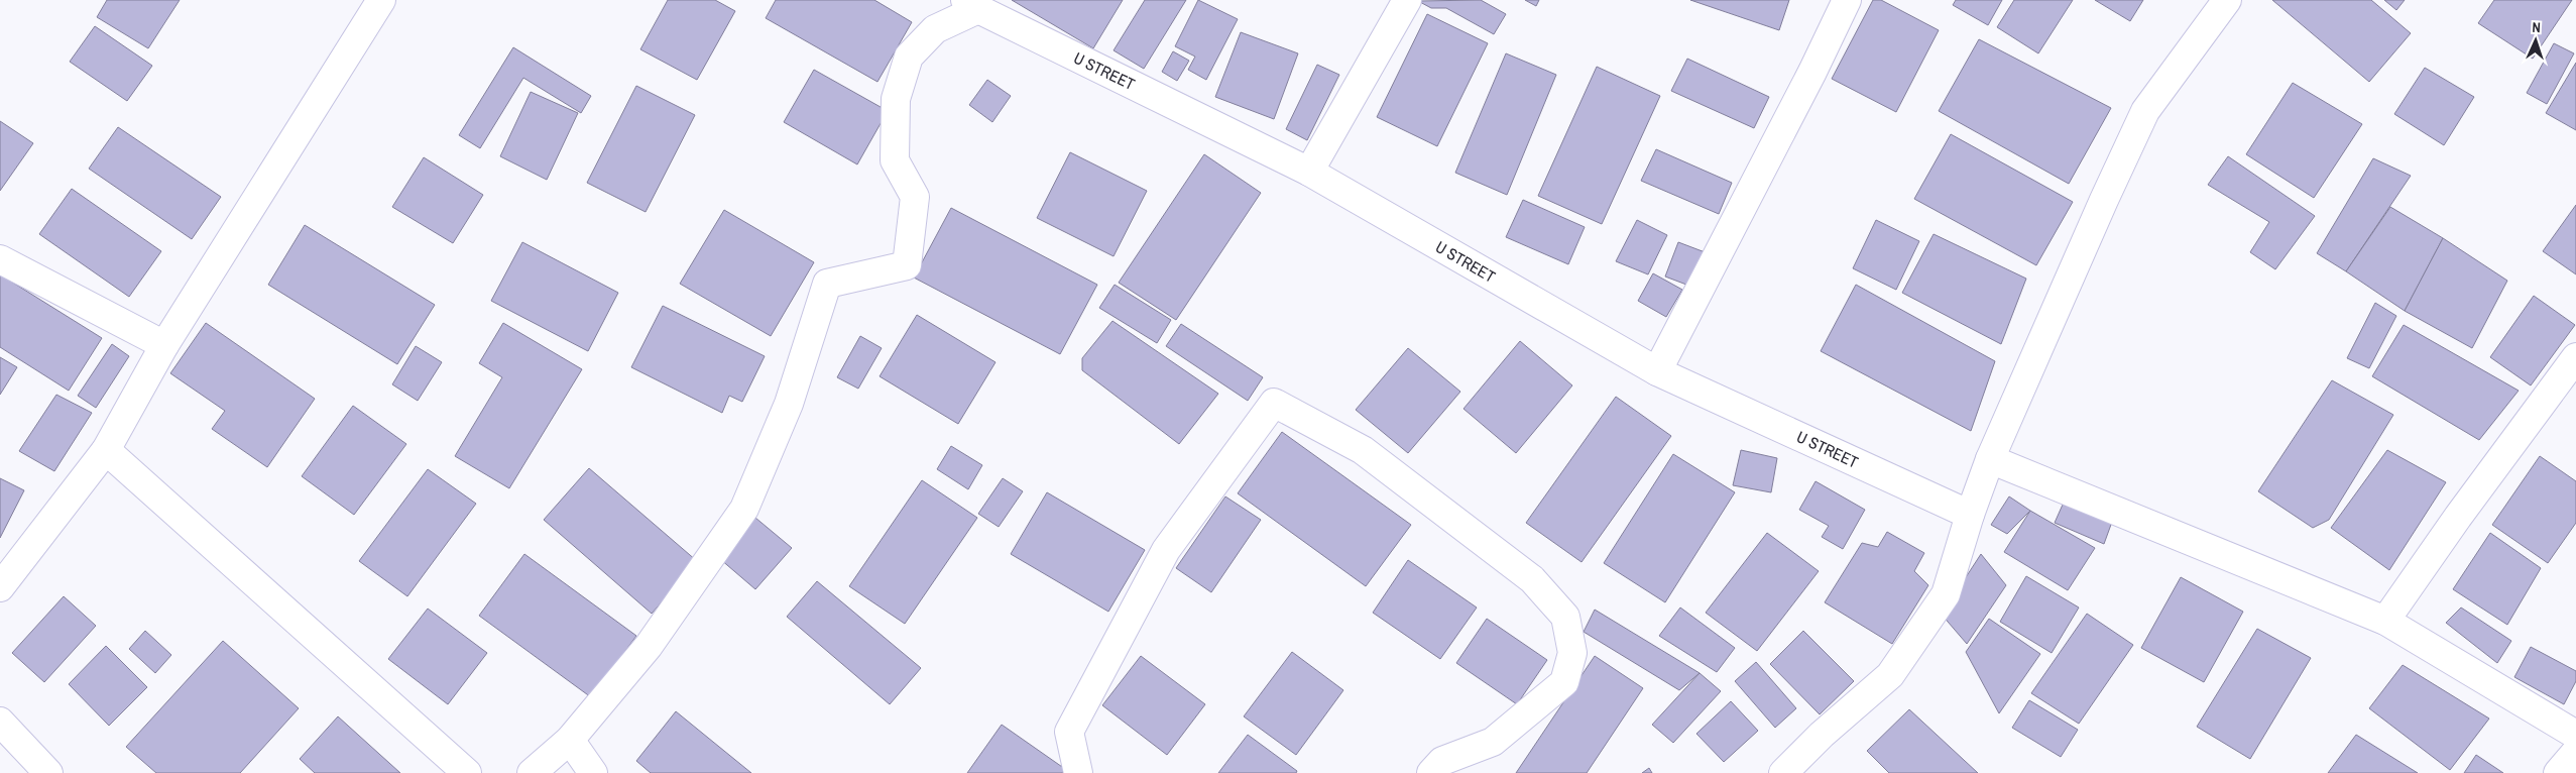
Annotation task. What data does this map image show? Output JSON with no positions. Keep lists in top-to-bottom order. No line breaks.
{"streets":{"street":["U STREET"]},"north":"top"}
